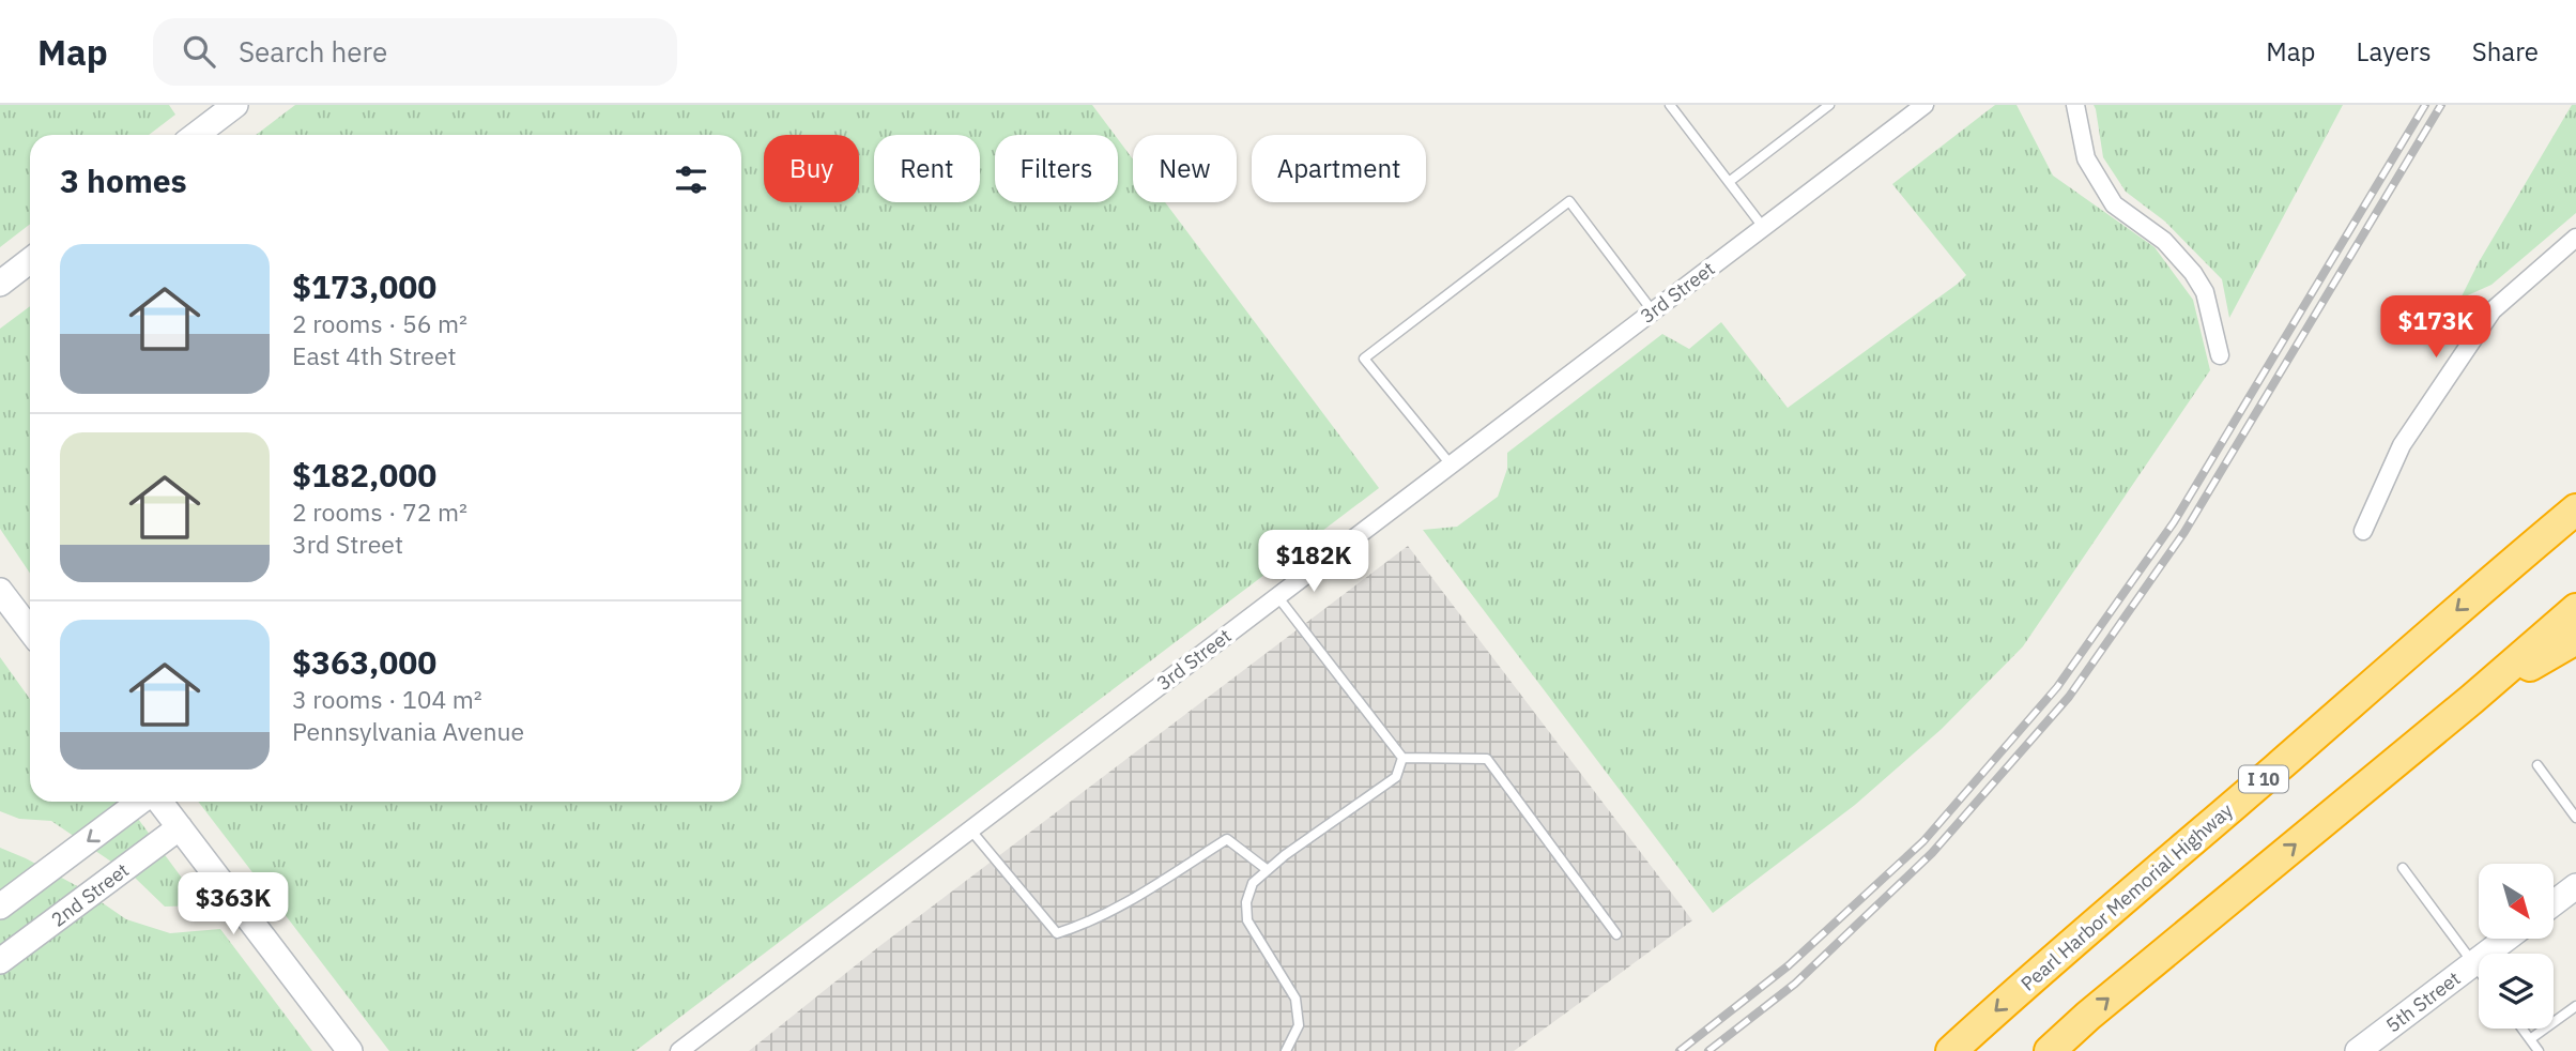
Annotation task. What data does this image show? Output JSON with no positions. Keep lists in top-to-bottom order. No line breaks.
{"streets":{"highway":["I 10","Pearl Harbor Memorial Highway"],"street":["3rd Street","2nd Street","5th Street"]},"north":"bottom right","page":{"header":"Map","search":"Search here","nav":["Map","Layers","Share"],"chip":["Buy","Rent","Filters","New","Apartment"],"heading":"3 homes","list":[{"name":"$173,000","note":"2 rooms · 56 m² · East 4th Street"},{"name":"$182,000","note":"2 rooms · 72 m² · 3rd Street"},{"name":"$363,000","note":"3 rooms · 104 m² · Pennsylvania Avenue"}],"price":["$173K","$182K","$363K"]}}
